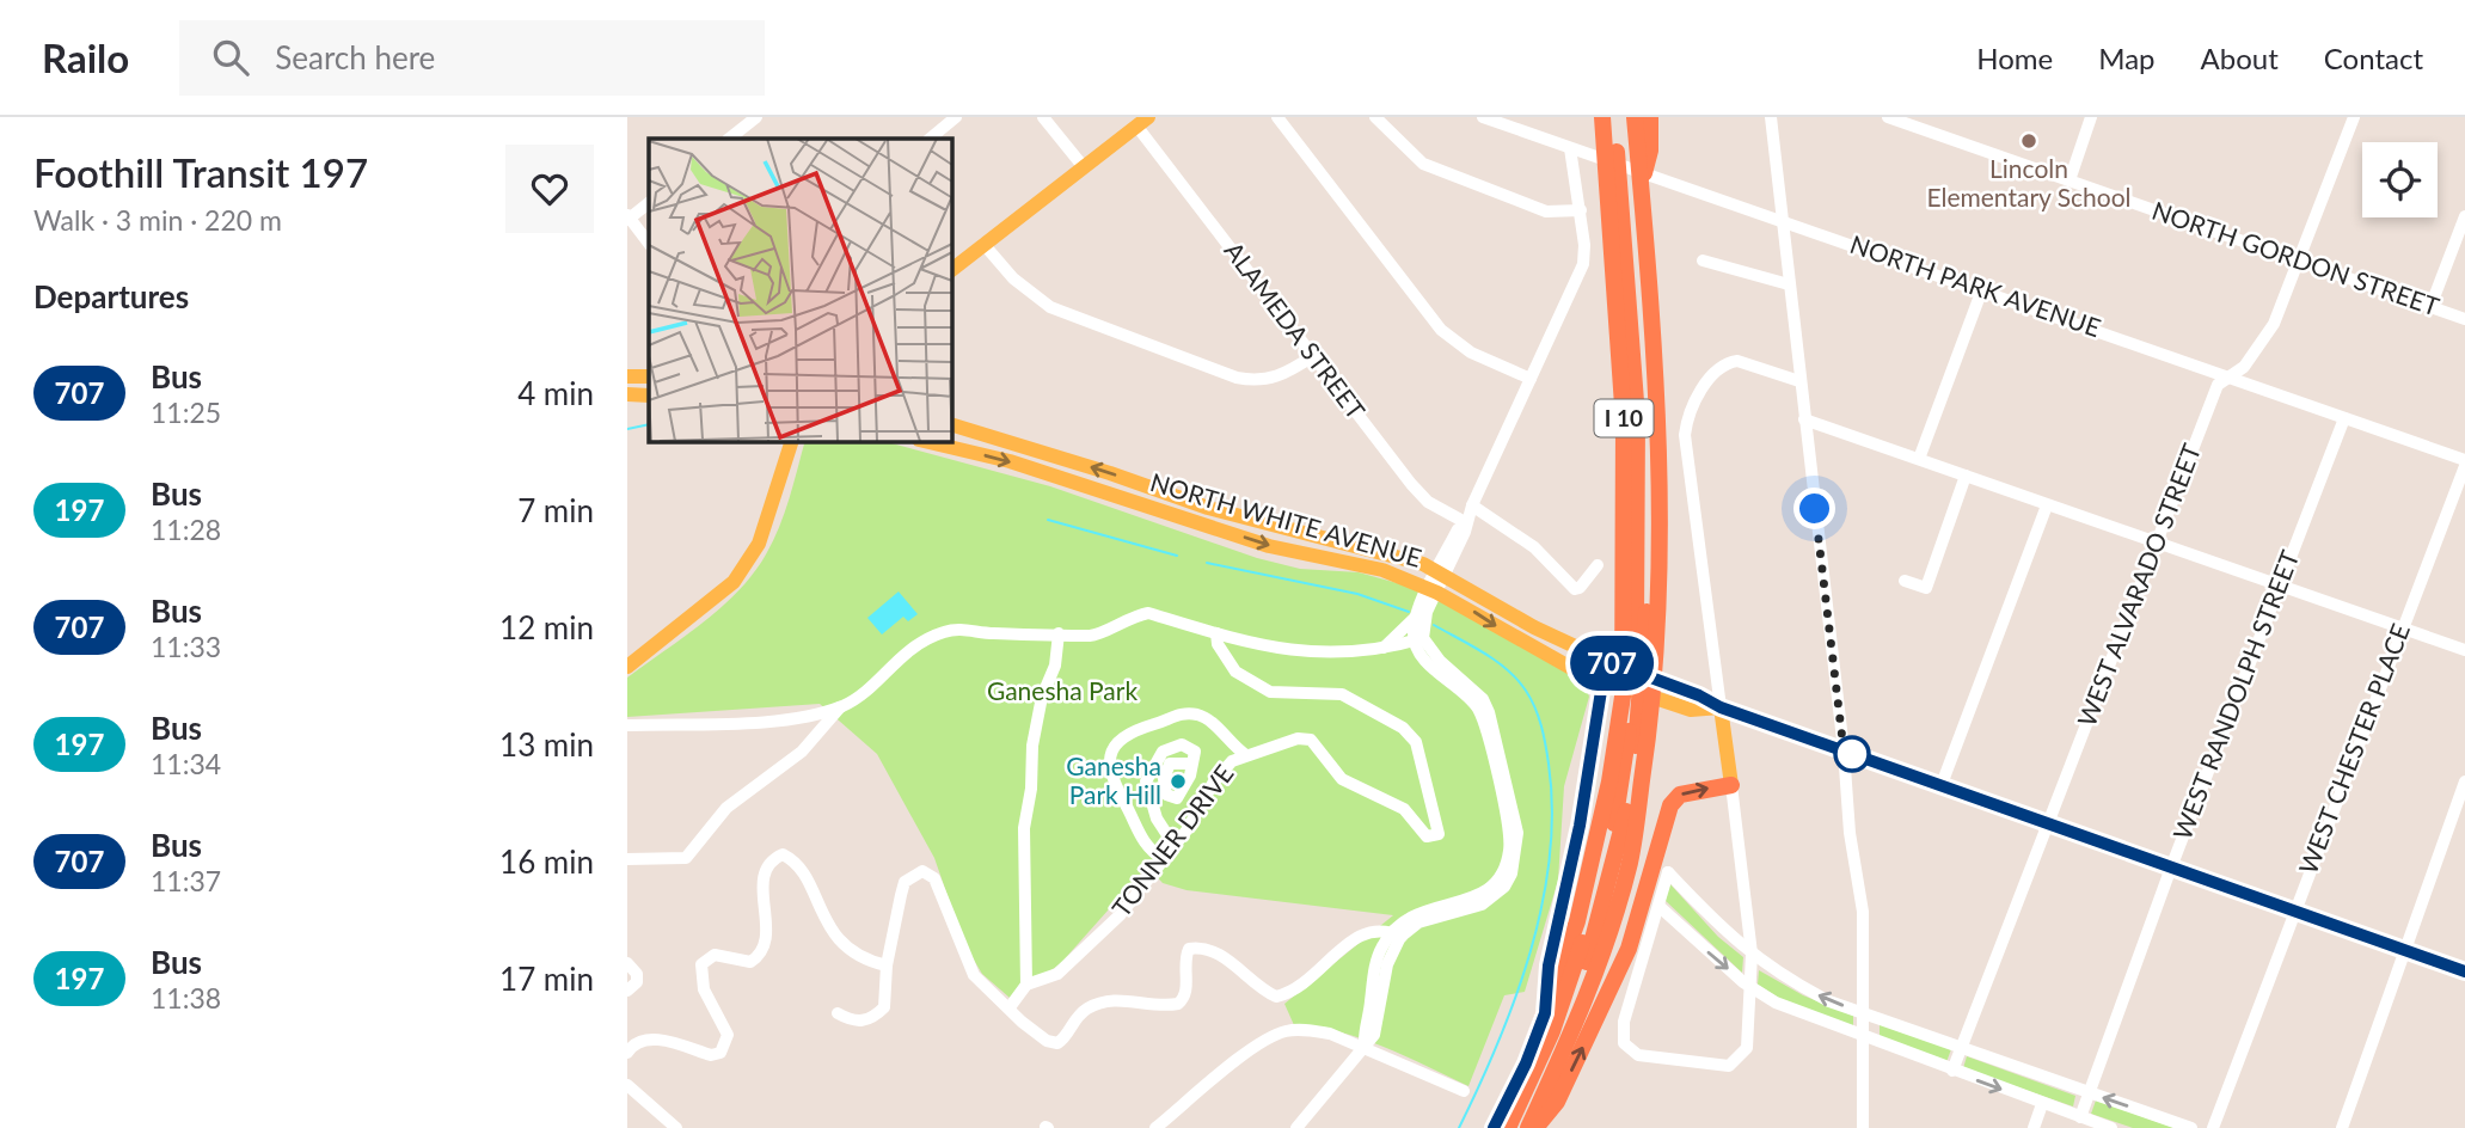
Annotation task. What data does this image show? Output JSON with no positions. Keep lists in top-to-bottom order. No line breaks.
{"streets":{"highway":["I 10"],"main road":["NORTH WHITE AVENUE"],"street":["NORTH GORDON STREET","NORTH PARK AVENUE","ALAMEDA STREET","WEST ALVARADO STREET","WEST RANDOLPH STREET","WEST CHESTER PLACE","TONNER DRIVE"]},"crossings":[["NORTH GORDON STREET","WEST ALVARADO STREET"],["NORTH PARK AVENUE","WEST ALVARADO STREET"],["NORTH PARK AVENUE","WEST RANDOLPH STREET"],["NORTH PARK AVENUE","WEST CHESTER PLACE"]],"parks":["Ganesha Park"],"places":["Lincoln Elementary School","Ganesha Park Hill"],"lines":["bus line 707"],"page":{"header":"Railo","search":"Search here","nav":["Home","Map","About","Contact"],"heading":[["Foothill Transit 197","Walk · 3 min · 220 m"],"Departures"],"on_map":"707","list":[{"mark":"707","name":"Bus","note":"11:25","value":"4 min"},{"mark":"197","name":"Bus","note":"11:28","value":"7 min"},{"mark":"707","name":"Bus","note":"11:33","value":"12 min"},{"mark":"197","name":"Bus","note":"11:34","value":"13 min"},{"mark":"707","name":"Bus","note":"11:37","value":"16 min"},{"mark":"197","name":"Bus","note":"11:38","value":"17 min"}]}}
